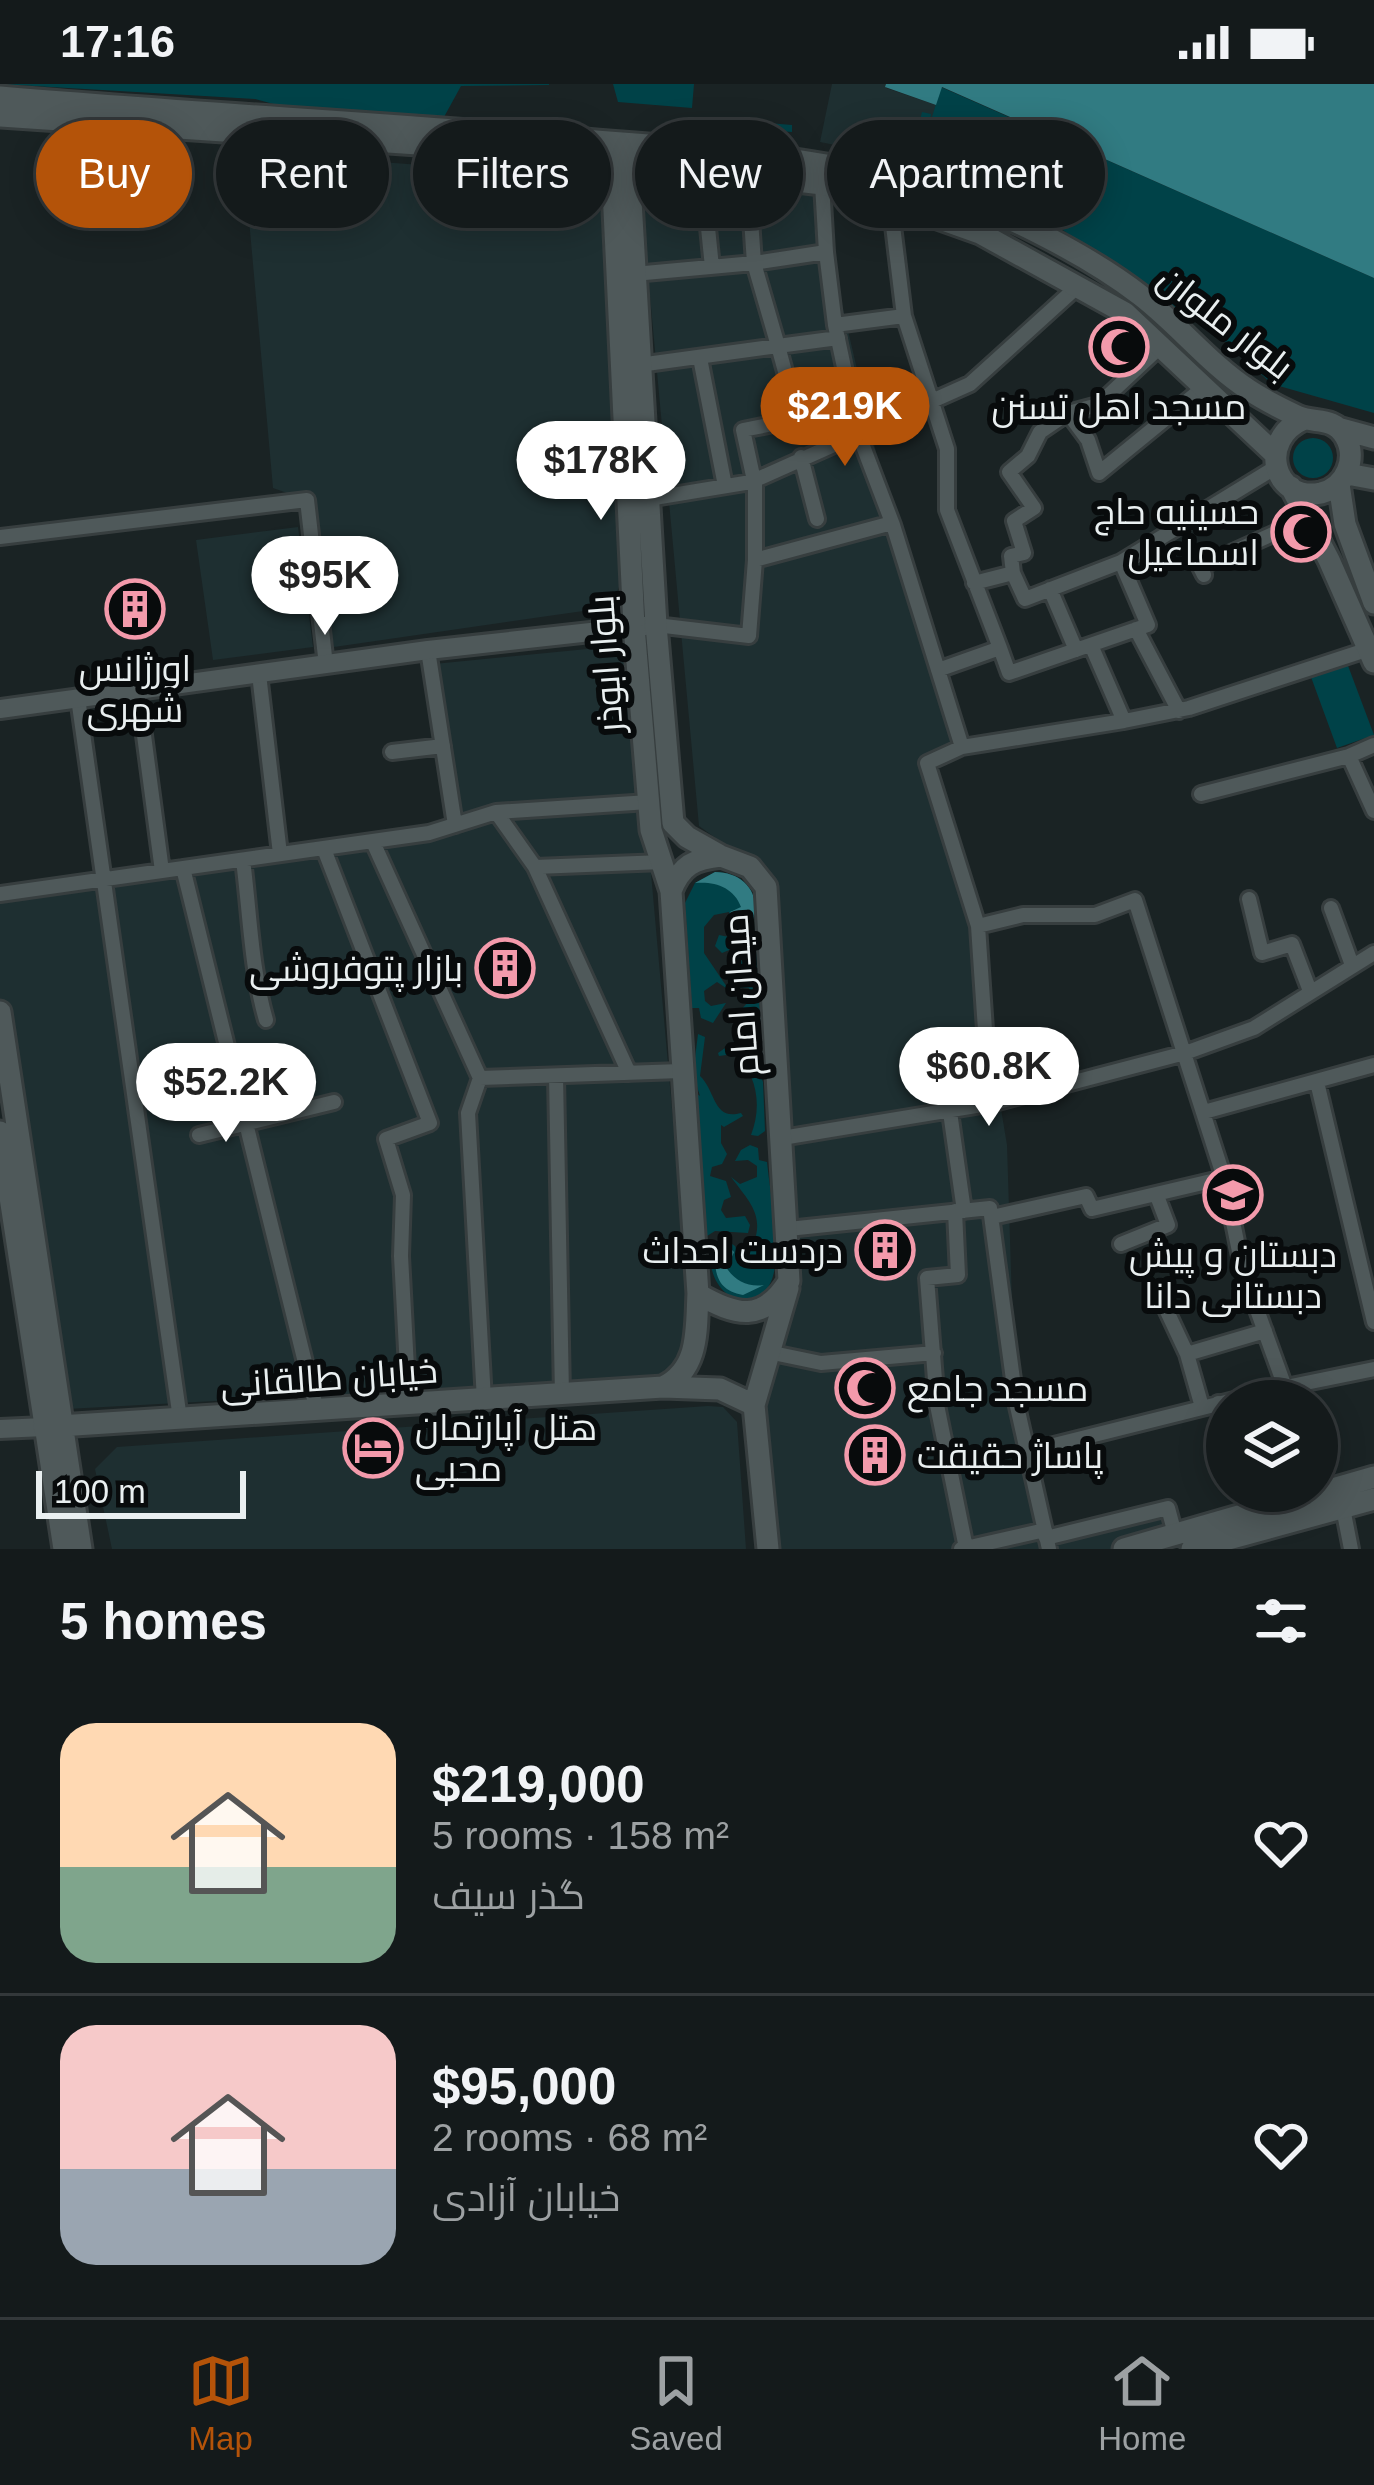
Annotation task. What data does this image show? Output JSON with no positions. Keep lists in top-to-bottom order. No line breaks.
{"streets":{"main road":["بلوار ملوان","بلوار ابوذر","میدان امام","خیابان طالقانی"]},"crossings":[["بلوار ملوان","بلوار ابوذر"],["بلوار ابوذر","میدان امام"],["میدان امام","خیابان طالقانی"]],"places":{"mosque":["مسجد اهل تسنن","حسینیه حاج اسماعیل","مسجد جامع"],"building":["اورژانس شهری","بازار پتوفروشی","دردست احداث","پاساژ حقیقت"],"school or university":["دبستان و پیش دبستانی دانا"],"hotel":["هتل آپارتمان محبی"]},"scale_bar":"100 m","page":{"status":"17:16","chip":["Buy","Rent","Filters","New","Apartment"],"price":["$219K","$178K","$95K","$60.8K","$52.2K"],"scale":"100 m","heading":"5 homes","list":[{"name":"$219,000","note":"5 rooms · 158 m² · گذر سیف"},{"name":"$95,000","note":"2 rooms · 68 m² · خیابان آزادی"}],"tabs":["Map","Saved","Home"]}}
